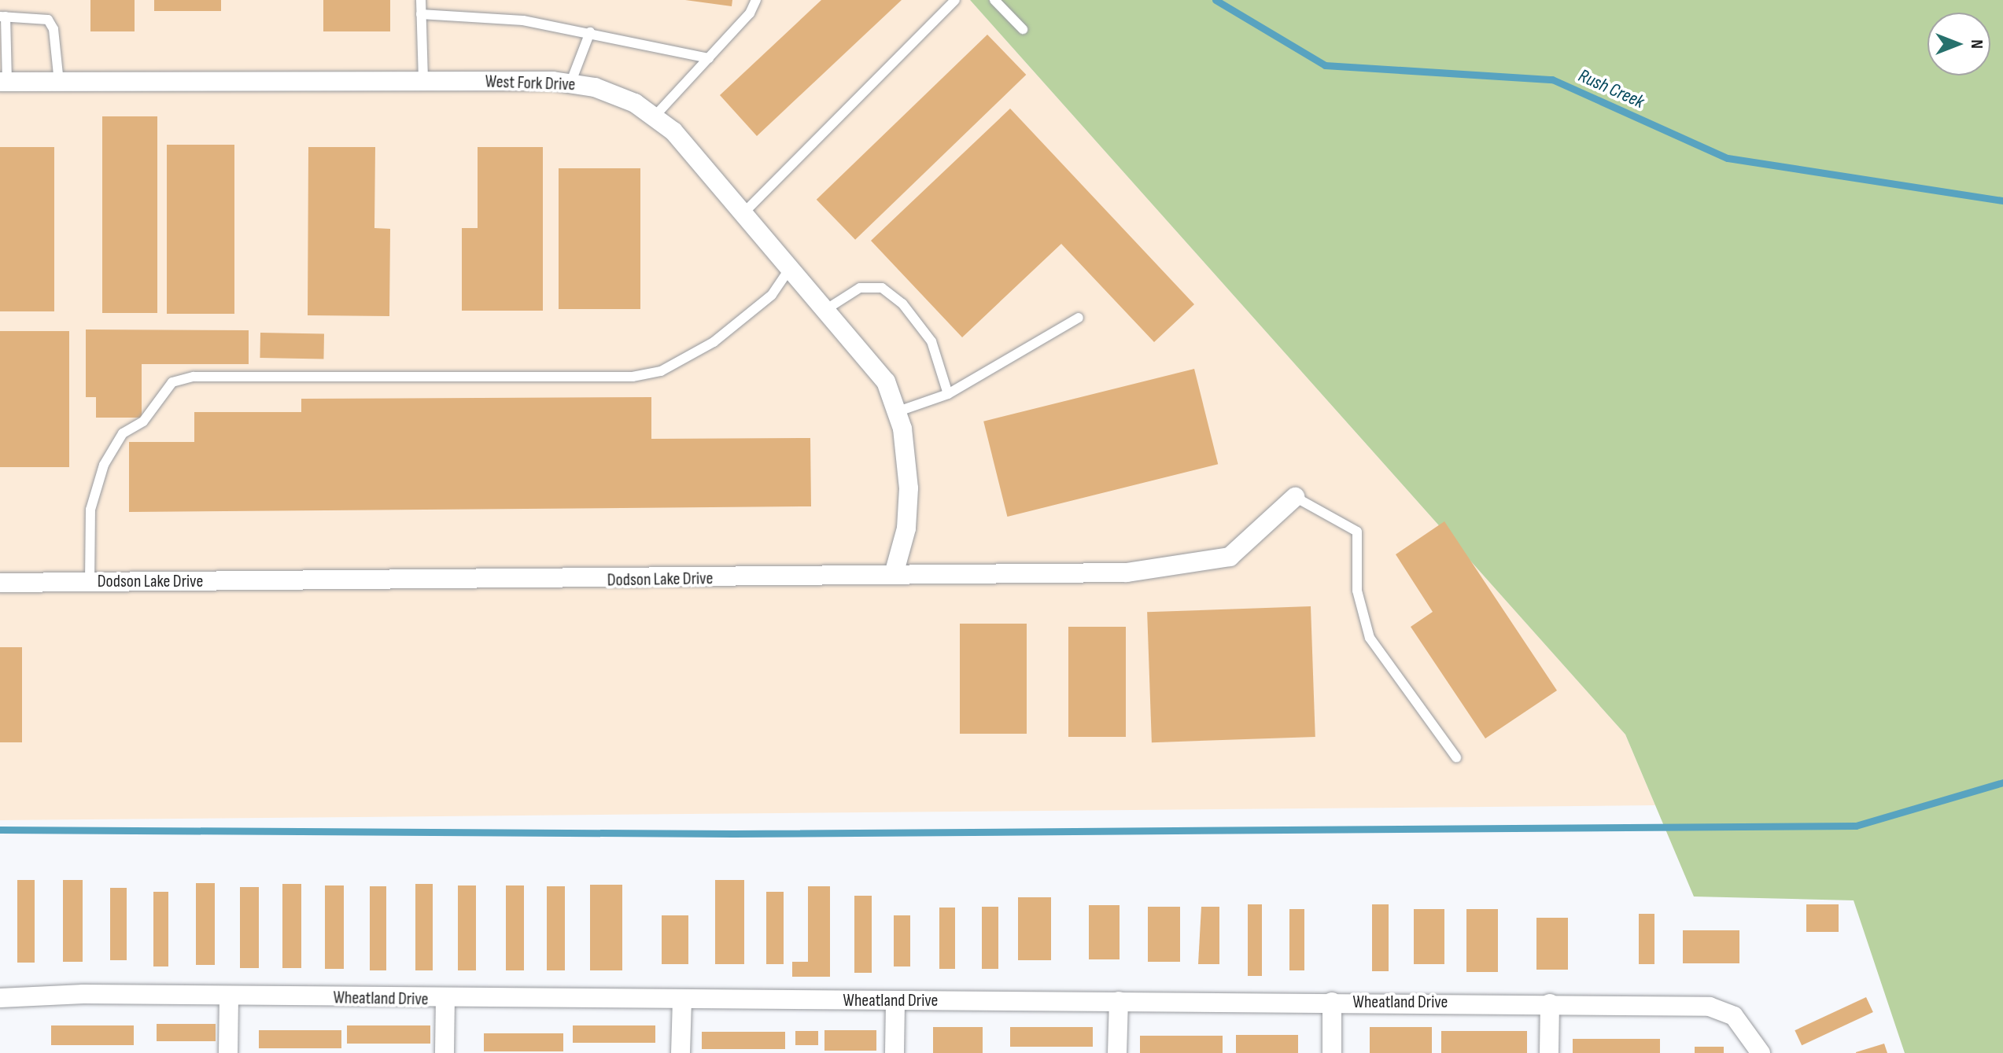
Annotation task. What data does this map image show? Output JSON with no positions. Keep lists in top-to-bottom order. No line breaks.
{"streets":{"street":["West Fork Drive","Dodson Lake Drive","Wheatland Drive"]},"crossings":[["West Fork Drive","Dodson Lake Drive"]],"water":["Rush Creek"],"north":"right"}
